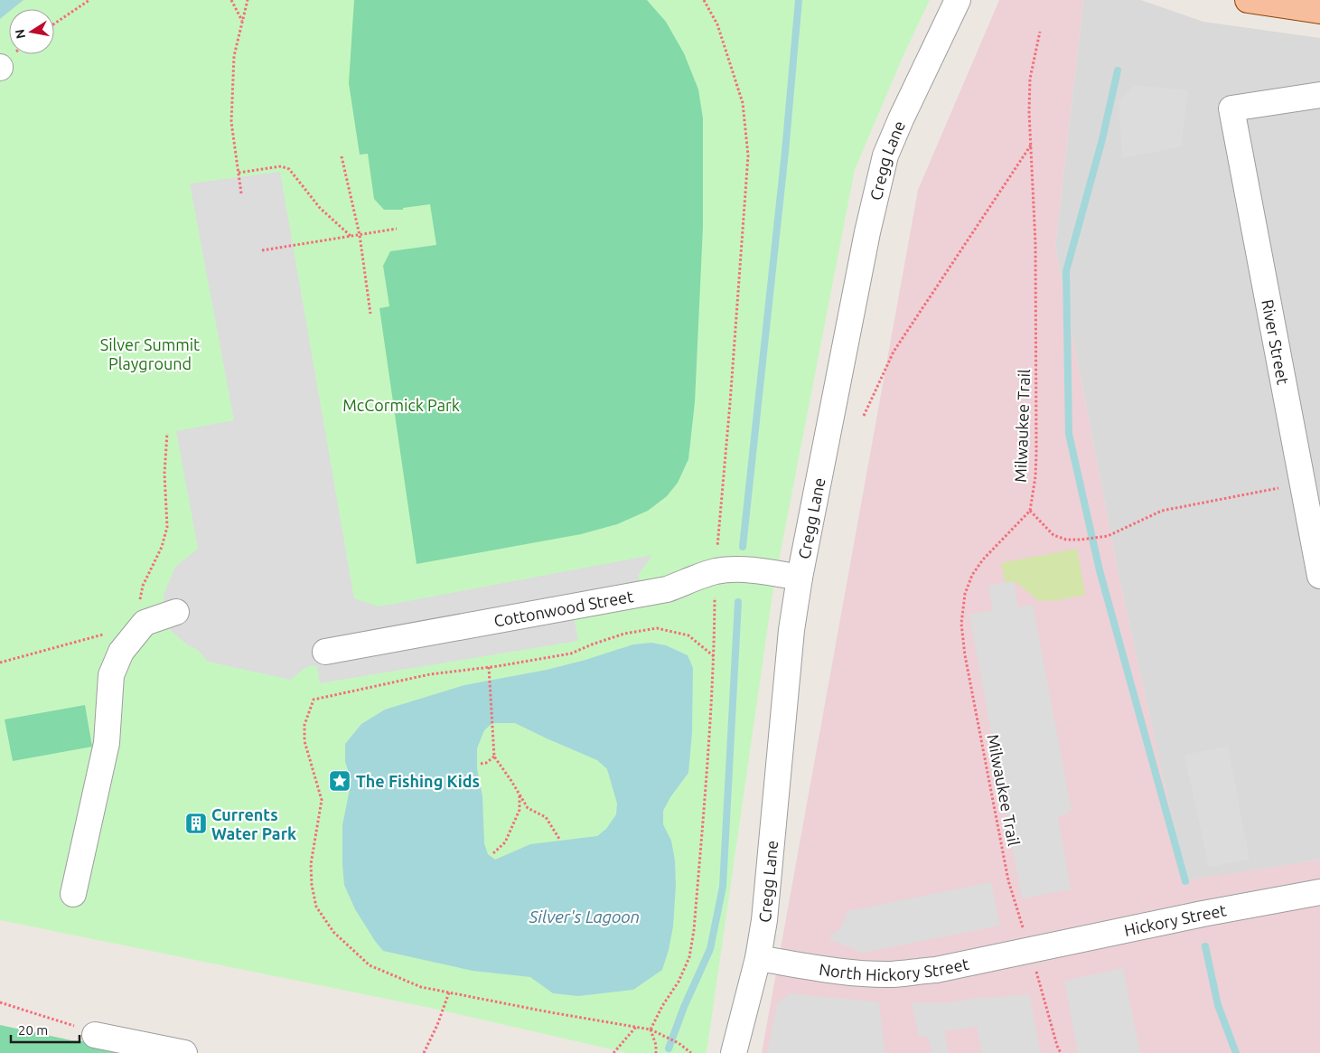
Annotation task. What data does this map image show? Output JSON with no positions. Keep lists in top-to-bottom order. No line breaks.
{"streets":{"street":["Cregg Lane","River Street","Cottonwood Street","Hickory Street","North Hickory Street"],"path":["Milwaukee Trail"]},"crossings":[["Cregg Lane","Cottonwood Street"],["Cregg Lane","North Hickory Street"],["Milwaukee Trail","Hickory Street"],["Milwaukee Trail","North Hickory Street"],["Hickory Street","North Hickory Street"]],"water":["Silver's Lagoon"],"parks":["Silver Summit Playground","McCormick Park"],"places":{"place":["The Fishing Kids"],"building":["Currents Water Park"]},"scale_bar":"20 m","north":"left"}
